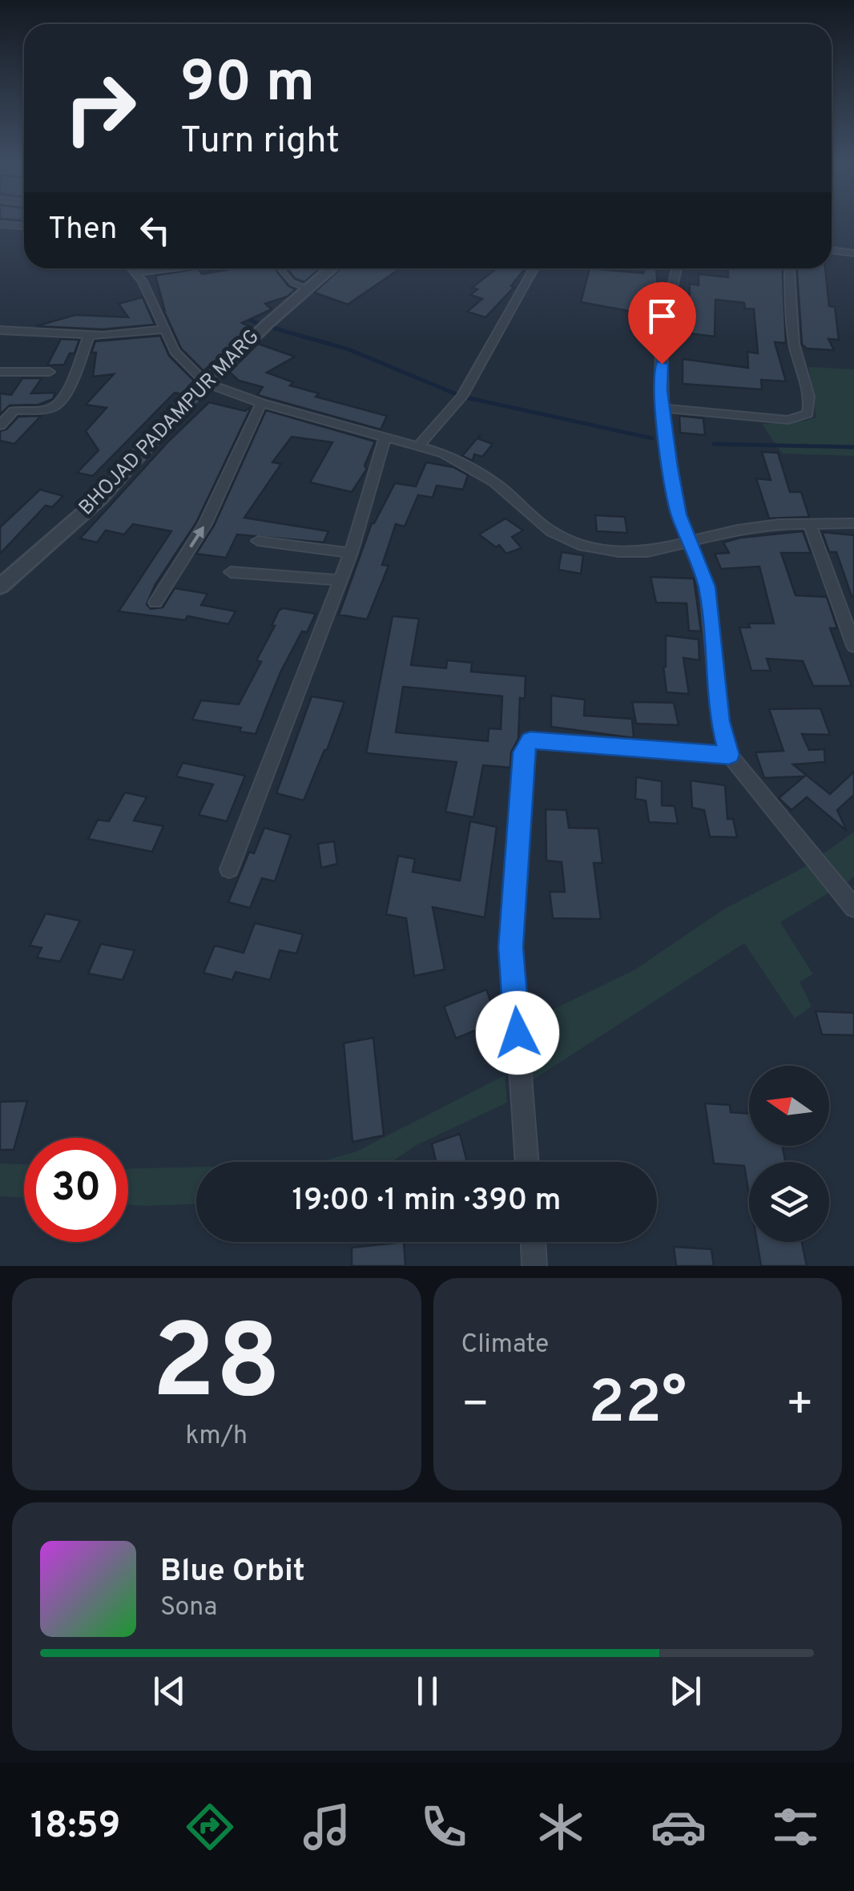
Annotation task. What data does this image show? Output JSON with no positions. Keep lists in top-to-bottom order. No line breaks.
{"streets":{"street":["BHOJAD PADAMPUR MARG"]},"north":"left","page":{"turn":["90 m","Turn right"],"then":"Then","limit":"30","trip":"19:00 · 1 min · 390 m","tile":[["28","km/h"],"Climate"],"heat":["−","22°","+"],"song":["Blue Orbit","Sona"],"tabs":"18:59"}}
